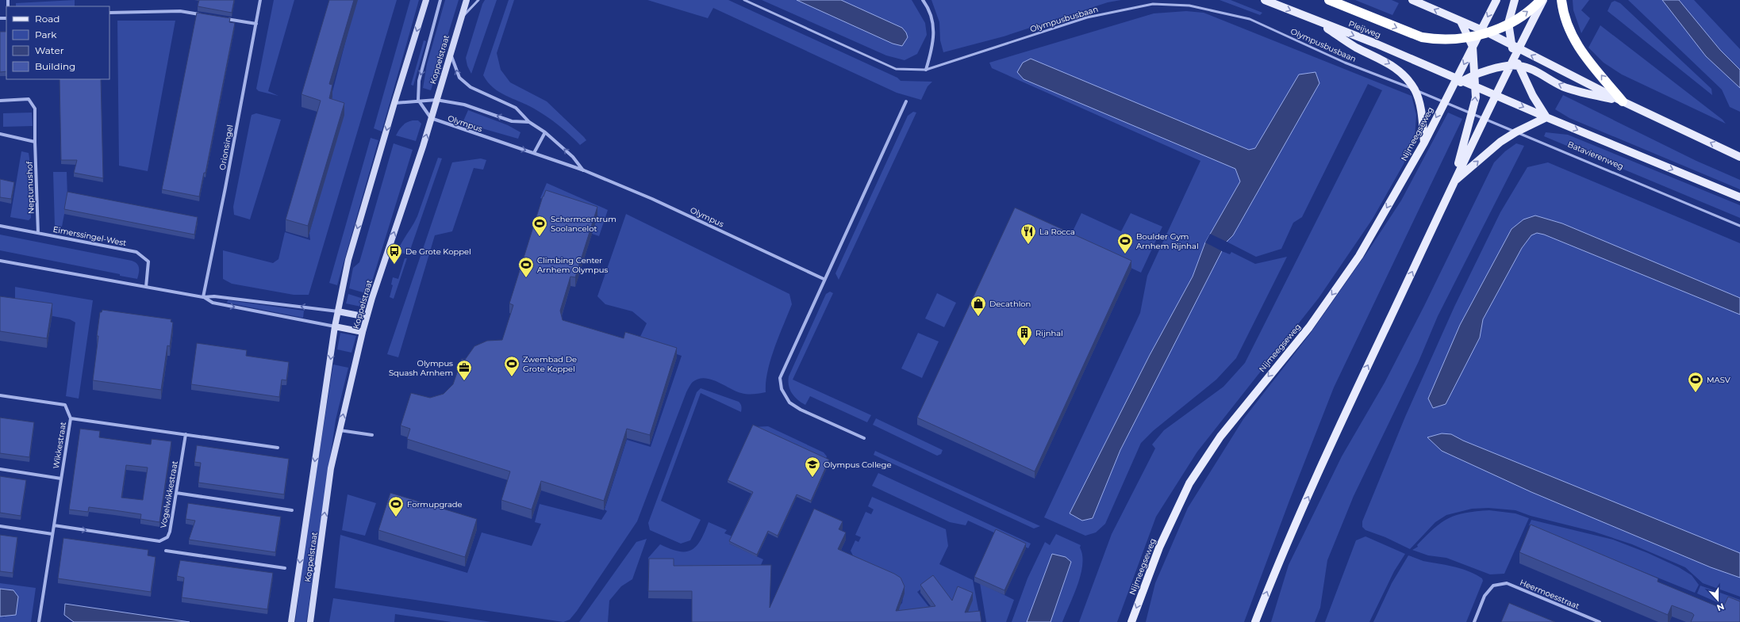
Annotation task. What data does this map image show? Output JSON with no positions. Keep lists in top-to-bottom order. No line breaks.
{"streets":{"highway":["Pleijweg"],"main road":["Nijmeegseweg","Batavierenweg"],"street":["Koppelstraat","Olympus","Orionsingel","Neptunushof","Eimerssingel-West","Wikkestraat","Vogelwikkestraat","Heermoesstraat"],"lane":["Olympusbusbaan"]},"crossings":[["Olympusbusbaan","Nijmeegseweg"],["Olympusbusbaan","Batavierenweg"],["Pleijweg","Nijmeegseweg"],["Pleijweg","Batavierenweg"],["Koppelstraat","Olympus"],["Nijmeegseweg","Batavierenweg"],["Neptunushof","Eimerssingel-West"],["Wikkestraat","Vogelwikkestraat"]],"places":{"sports":["Schermcentrum Soolancelot","Boulder Gym Arnhem Rijnhal","Climbing Center Arnhem Olympus","Zwembad De Grote Koppel","MASV","Formupgrade"],"restaurant":["La Rocca"],"bus stop":["De Grote Koppel"],"shop":["Decathlon"],"building":["Rijnhal"],"office":["Olympus Squash Arnhem"],"school or university":["Olympus College"]},"legend":["Road","Park","Water","Building"],"north":"bottom"}
